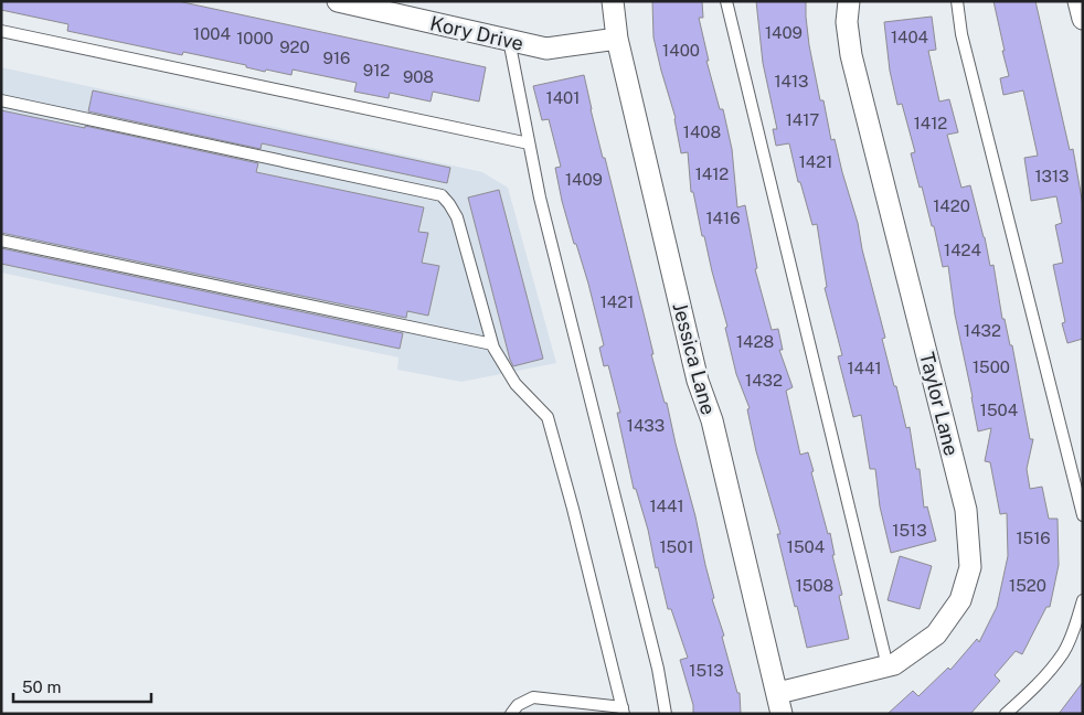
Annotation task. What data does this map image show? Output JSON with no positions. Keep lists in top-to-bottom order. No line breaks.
{"streets":{"street":["Kory Drive","Jessica Lane","Taylor Lane"]},"crossings":[["Kory Drive","Jessica Lane"],["Jessica Lane","Taylor Lane"]],"house_numbers":["1409","1004","1404","1000","920","1400","916","912","908","1413","1401","1417","1412","1408","1421","1412","1313","1409","1420","1416","1424","1421","1432","1428","1500","1441","1432","1504","1433","1441","1513","1516","1501","1504","1508","1520","1513"],"scale_bar":"50 m"}
